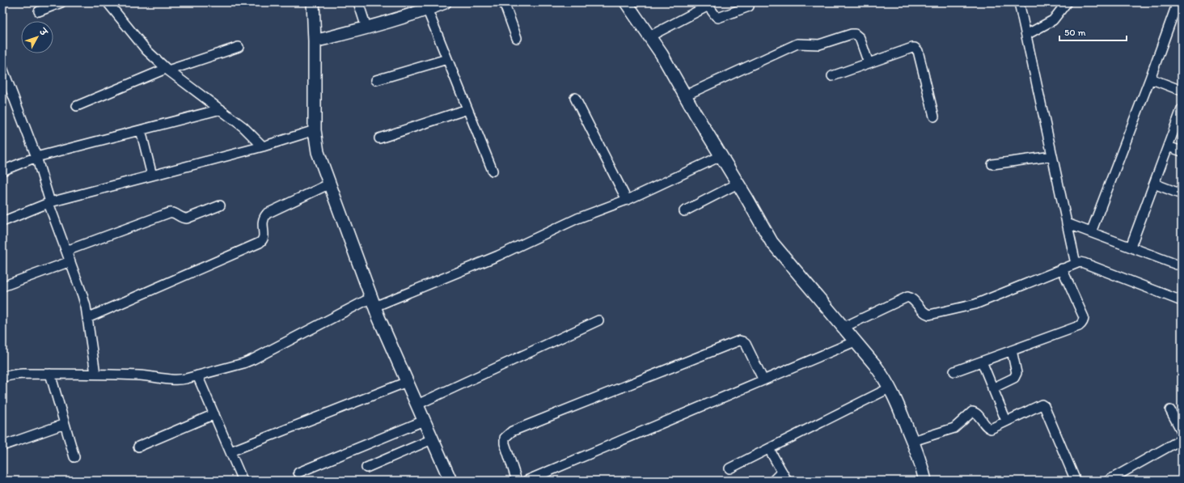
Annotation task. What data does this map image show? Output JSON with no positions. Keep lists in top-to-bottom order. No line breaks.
{"scale_bar":"50 m","north":"top right"}
